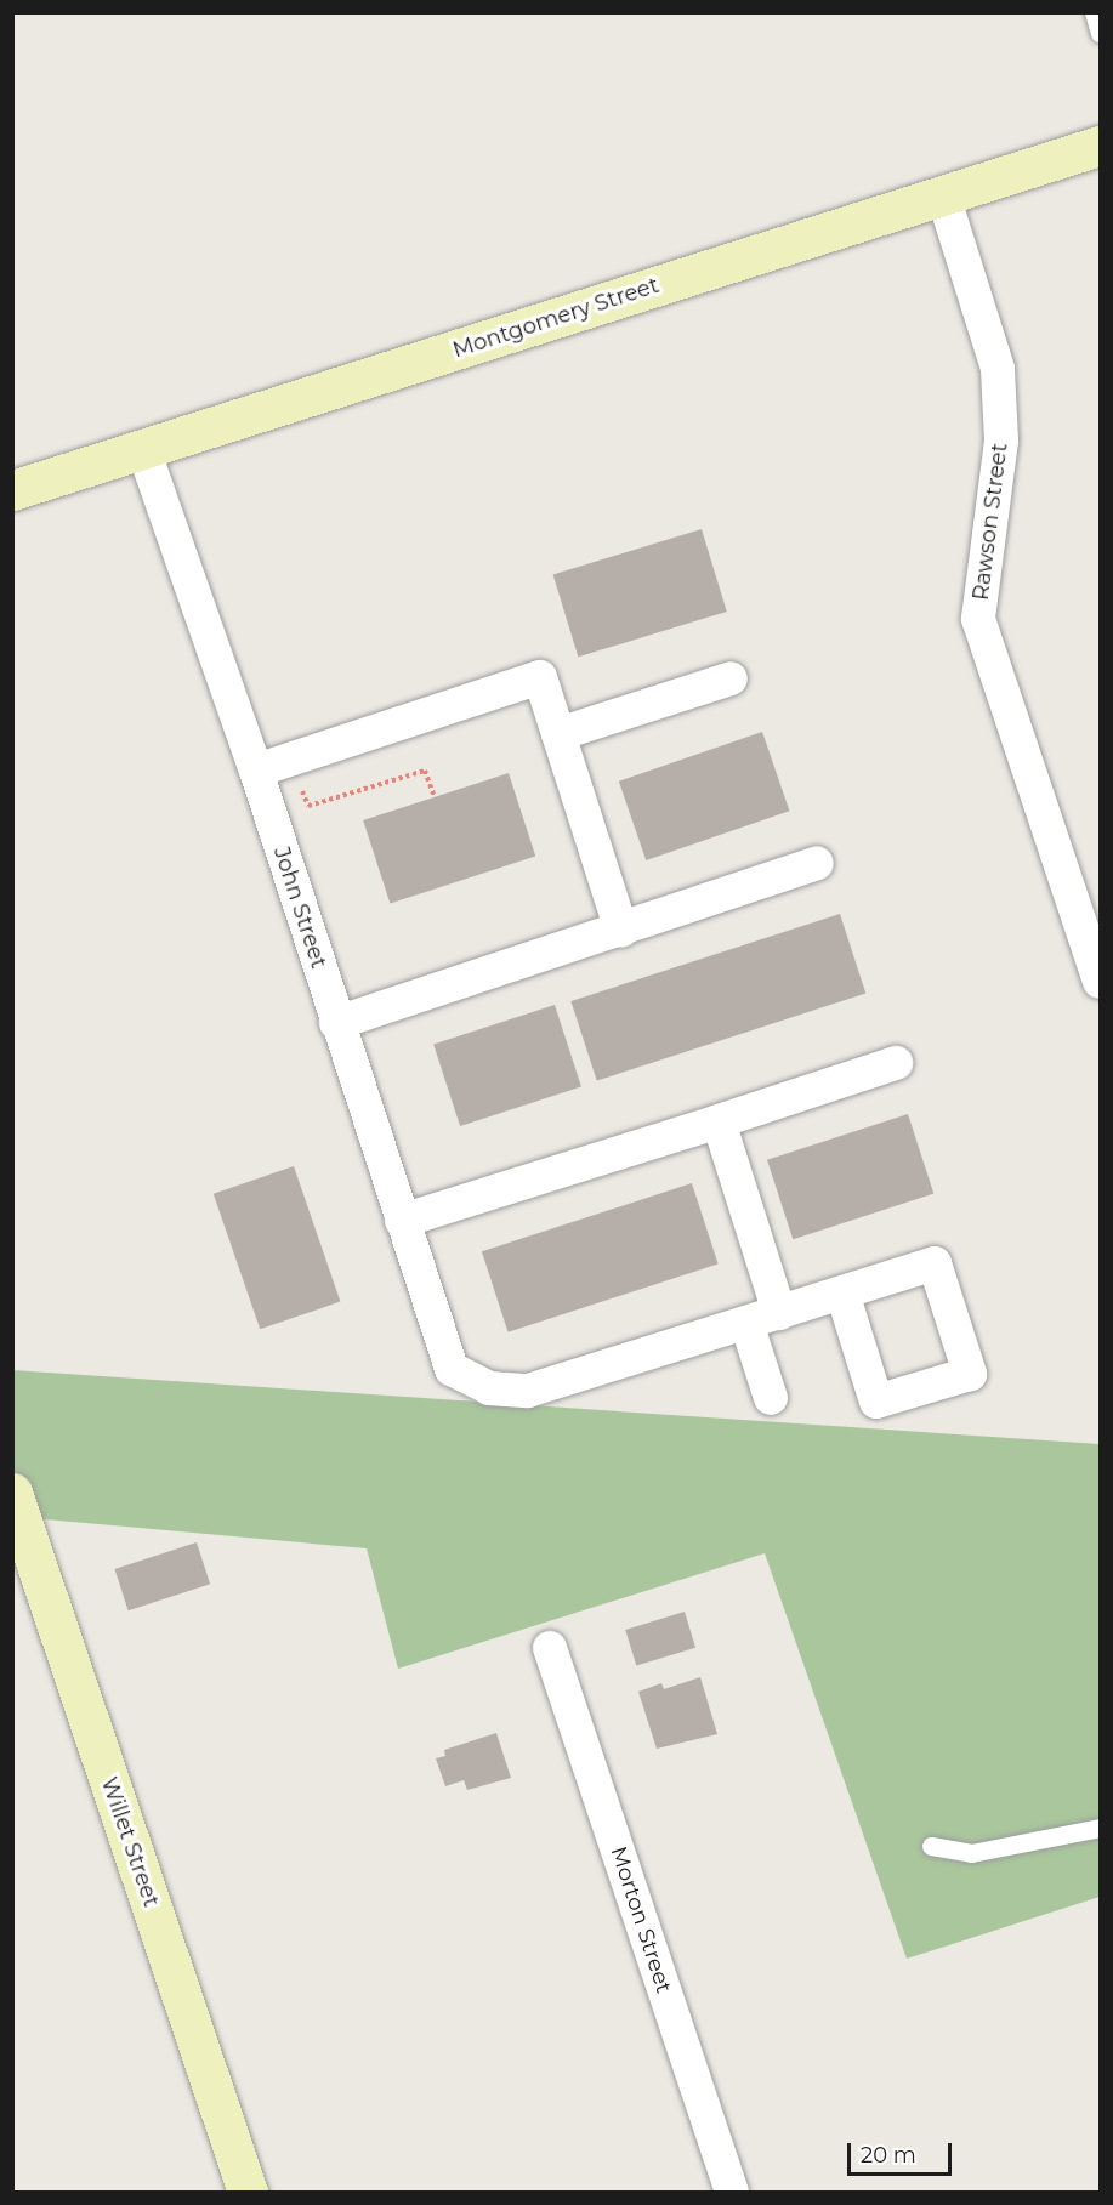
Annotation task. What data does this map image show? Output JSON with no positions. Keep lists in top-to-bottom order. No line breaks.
{"streets":{"street":["Montgomery Street","Rawson Street","John Street","Willet Street","Morton Street"]},"crossings":[["Montgomery Street","Rawson Street"],["Montgomery Street","John Street"]],"scale_bar":"20 m"}
